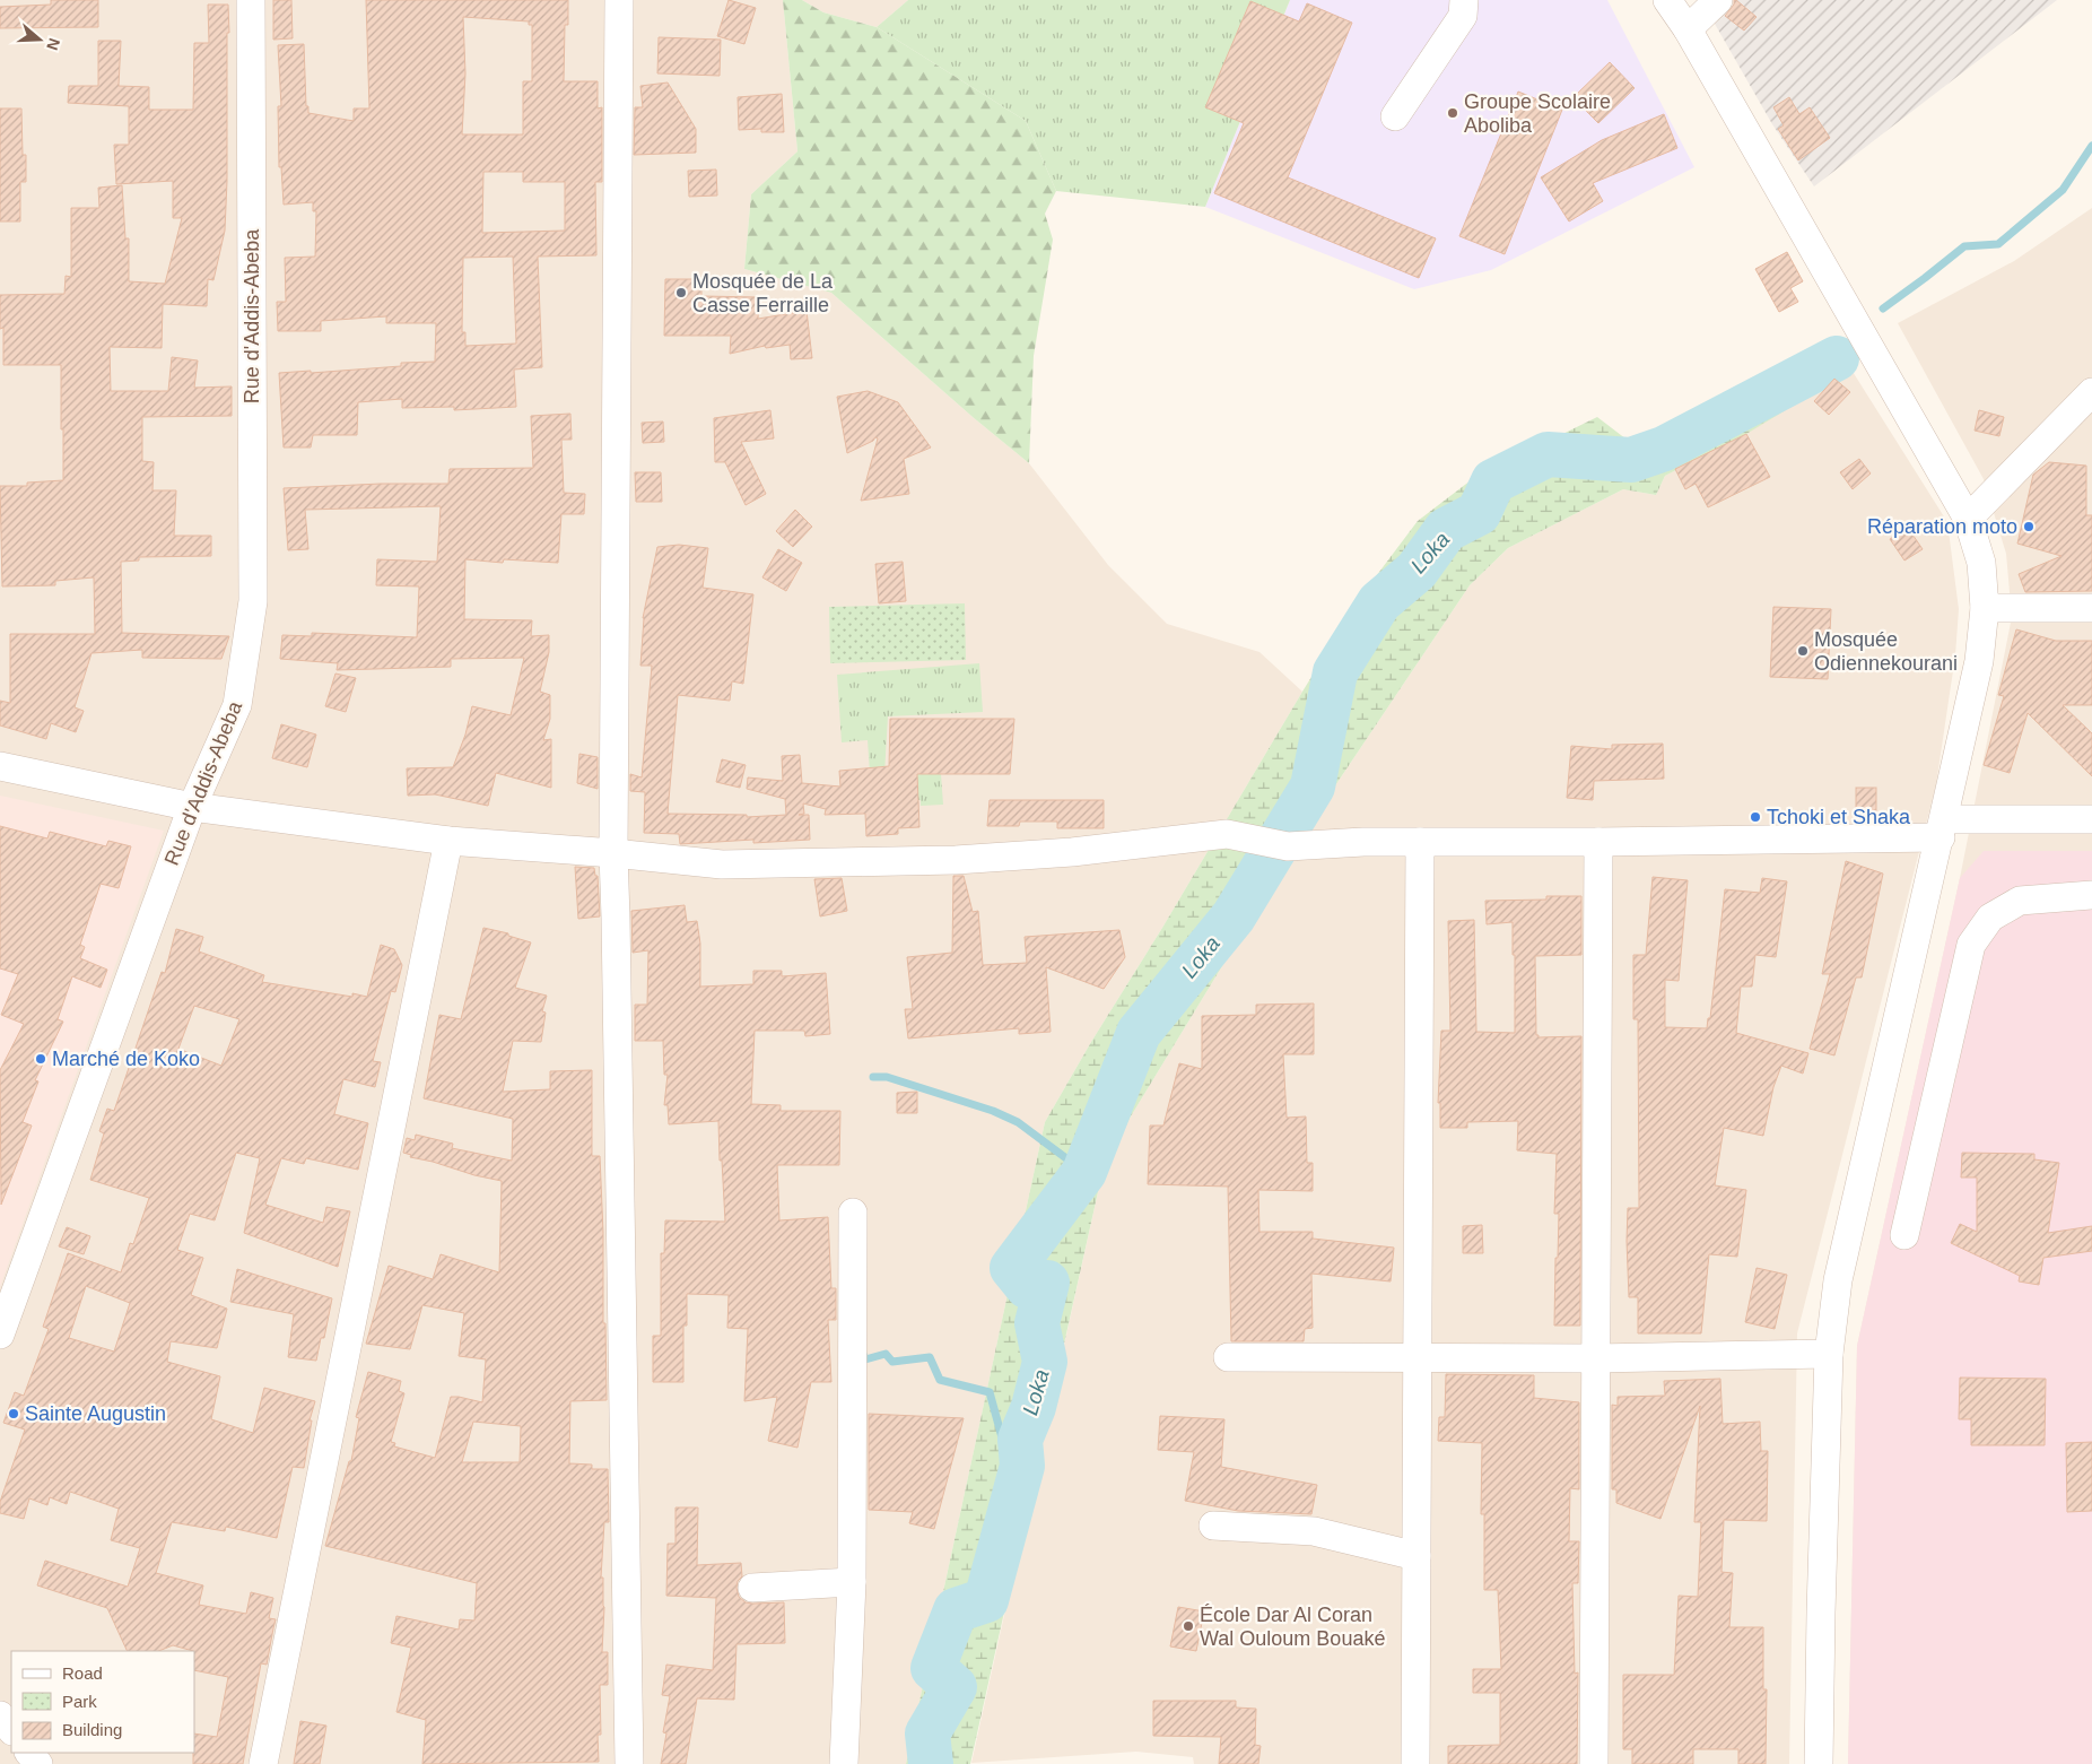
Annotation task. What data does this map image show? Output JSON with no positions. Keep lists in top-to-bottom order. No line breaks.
{"streets":{"street":["Rue d'Addis-Abeba"]},"water":["Loka"],"places":["Groupe Scolaire Aboliba","Mosquée de La Casse Ferraille","Réparation moto","Mosquée Odiennekourani","Tchoki et Shaka","Marché de Koko","Sainte Augustin","École Dar Al Coran Wal Ouloum Bouaké"],"legend":["Road","Park","Building"],"north":"right"}
